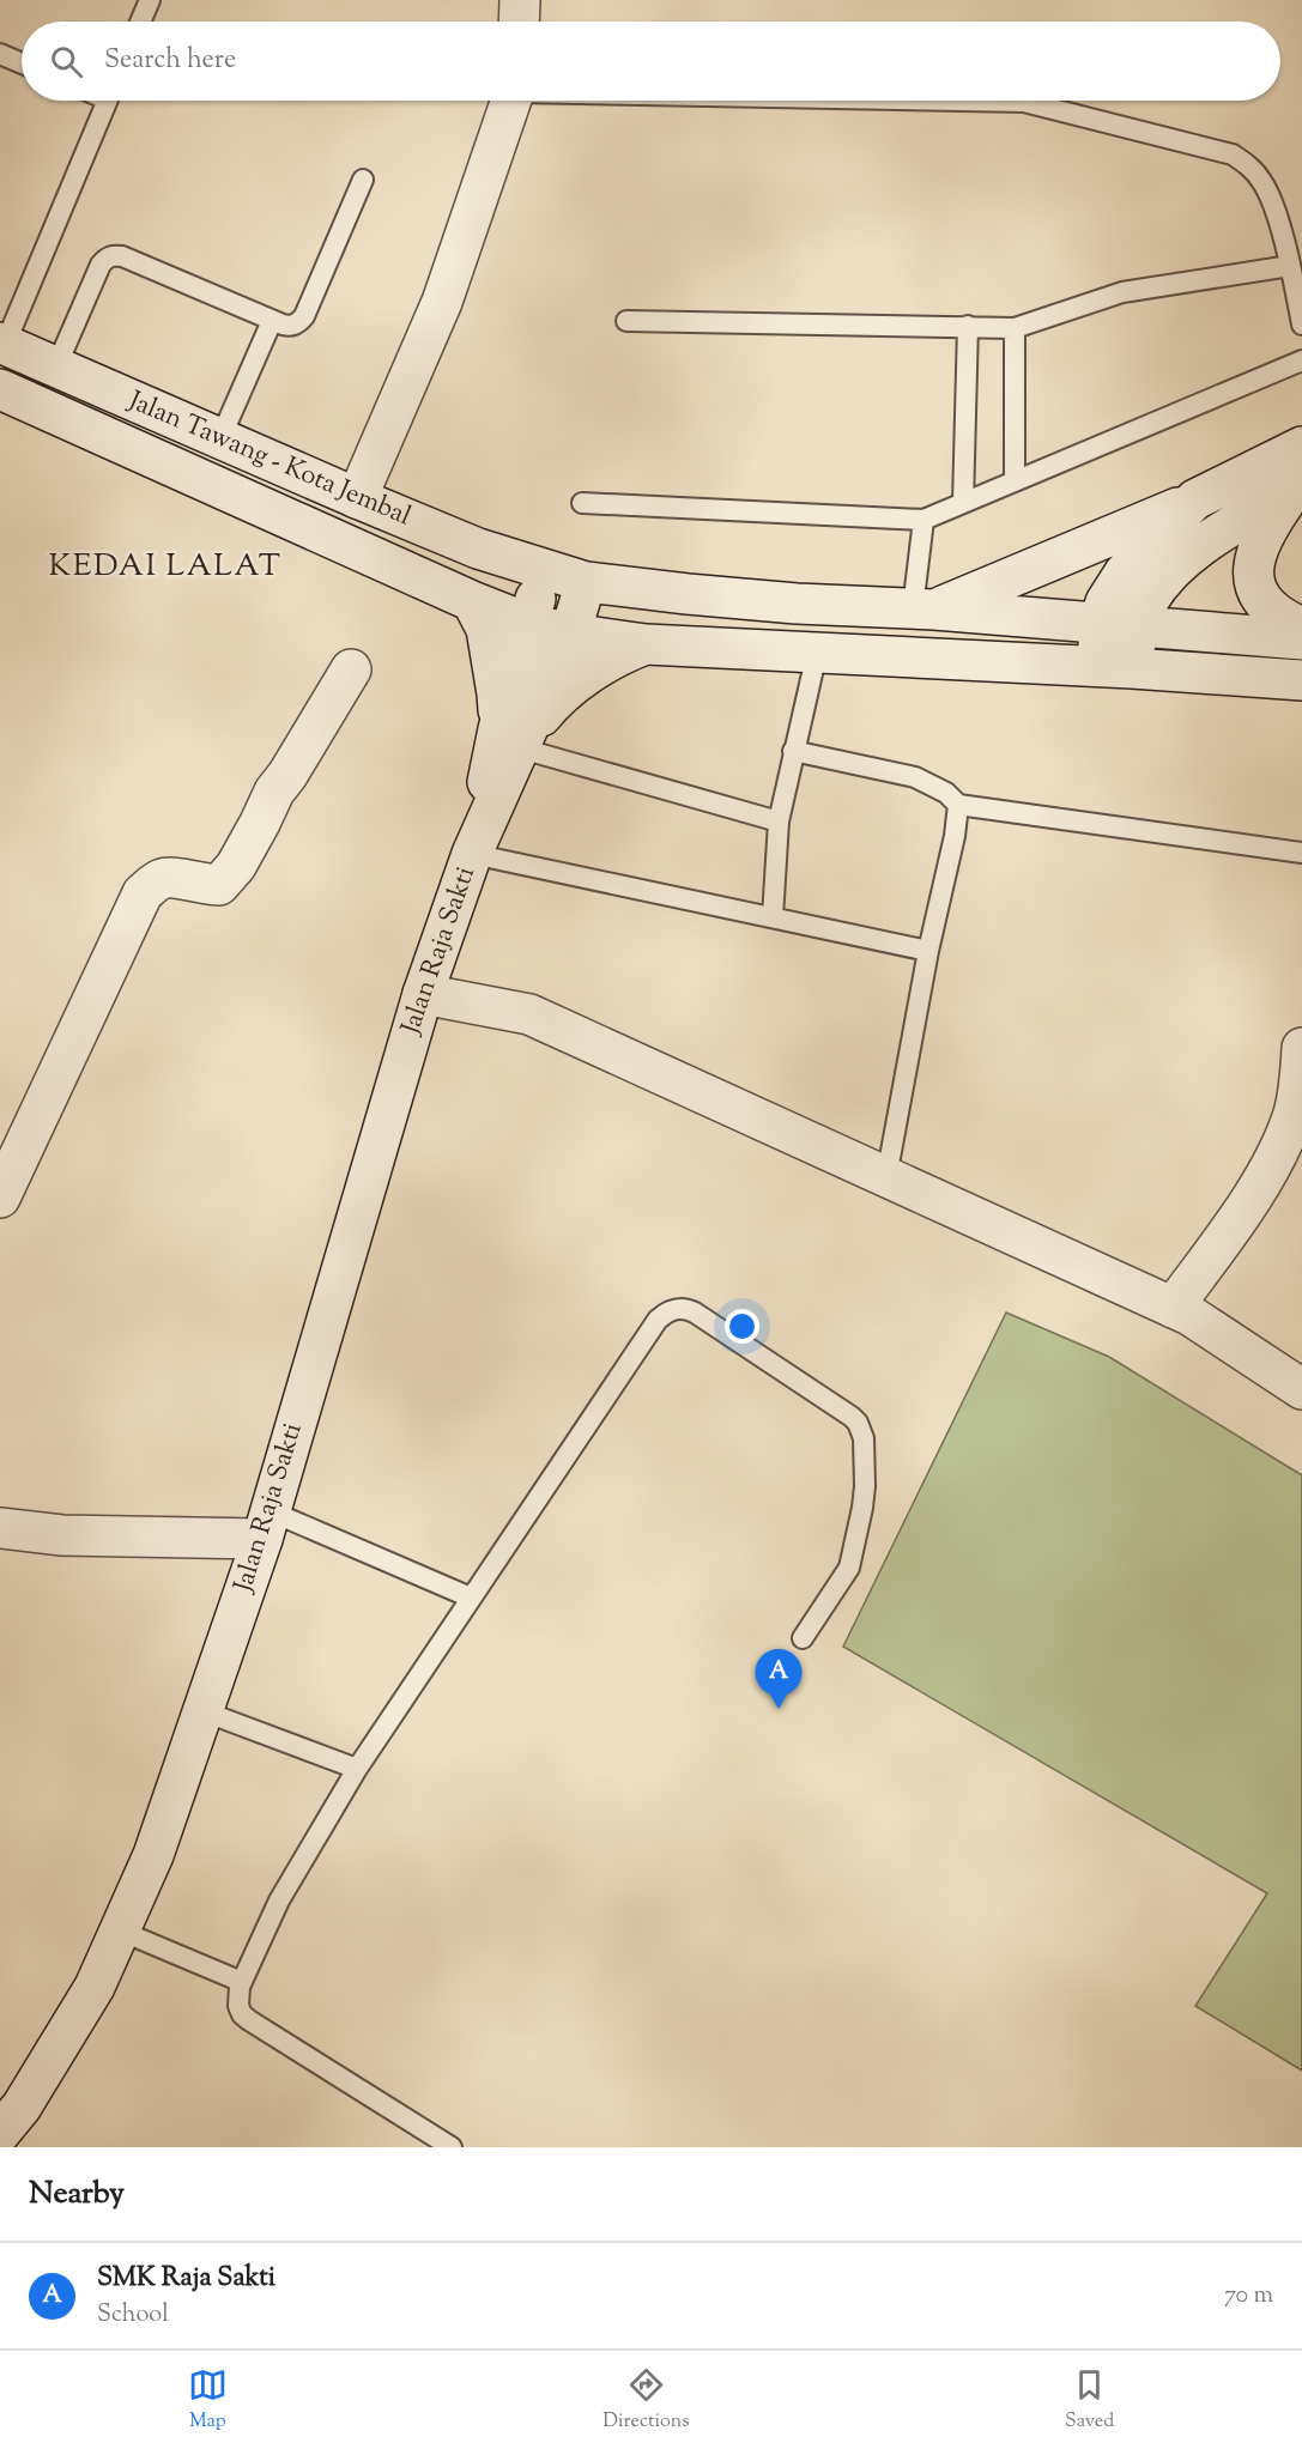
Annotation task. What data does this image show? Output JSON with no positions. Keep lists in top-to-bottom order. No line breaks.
{"streets":{"main road":["Jalan Tawang - Kota Jembal","Jalan Raja Sakti"]},"crossings":[["Jalan Tawang - Kota Jembal","Jalan Raja Sakti"]],"districts":["KEDAI LALAT"],"page":{"search":"Search here","pins":"A","heading":"Nearby","list":[{"mark":"A","name":"SMK Raja Sakti","note":"School","value":"70 m"}],"nav":["Map","Directions","Saved"]}}
